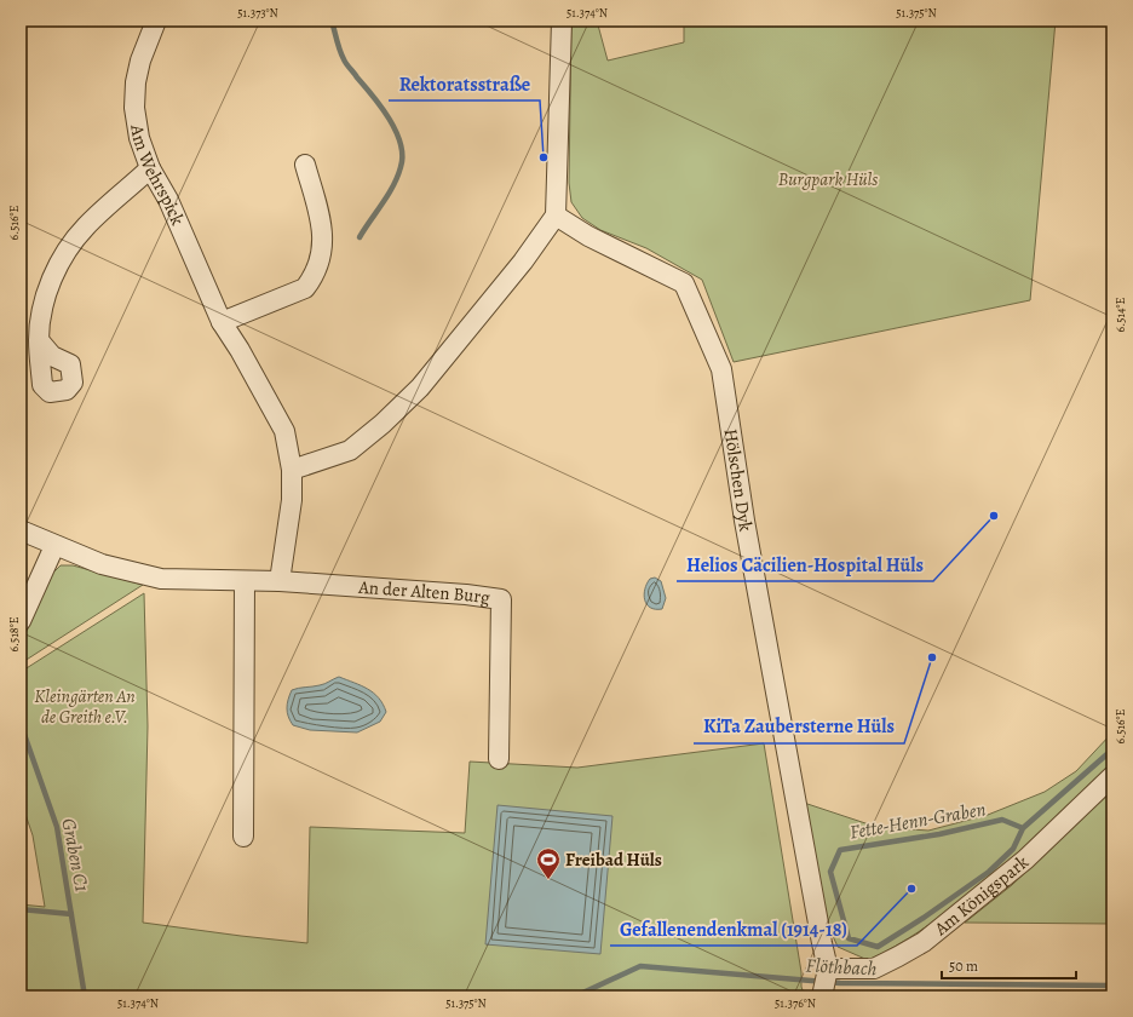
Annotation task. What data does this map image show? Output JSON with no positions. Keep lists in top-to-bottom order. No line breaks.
{"streets":{"street":["Am Wehrspick","Hölschen Dyk","An der Alten Burg","Am Königspark"]},"crossings":[["Am Wehrspick","An der Alten Burg"],["Hölschen Dyk","Am Königspark"]],"water":["Fette-Henn-Graben","Graben C1","Flöthbach"],"parks":["Burgpark Hüls","Kleingärten An de Greith e.V."],"places":{"other":["Rektoratsstraße","Helios Cäcilien-Hospital Hüls","KiTa Zaubersterne Hüls","Gefallenendenkmal (1914-18)"],"sports":["Freibad Hüls"]},"scale_bar":"50 m","coordinates":["51.373°N","51.374°N","51.375°N","6.516°E","6.514°E","6.518°E","51.376°N"]}
